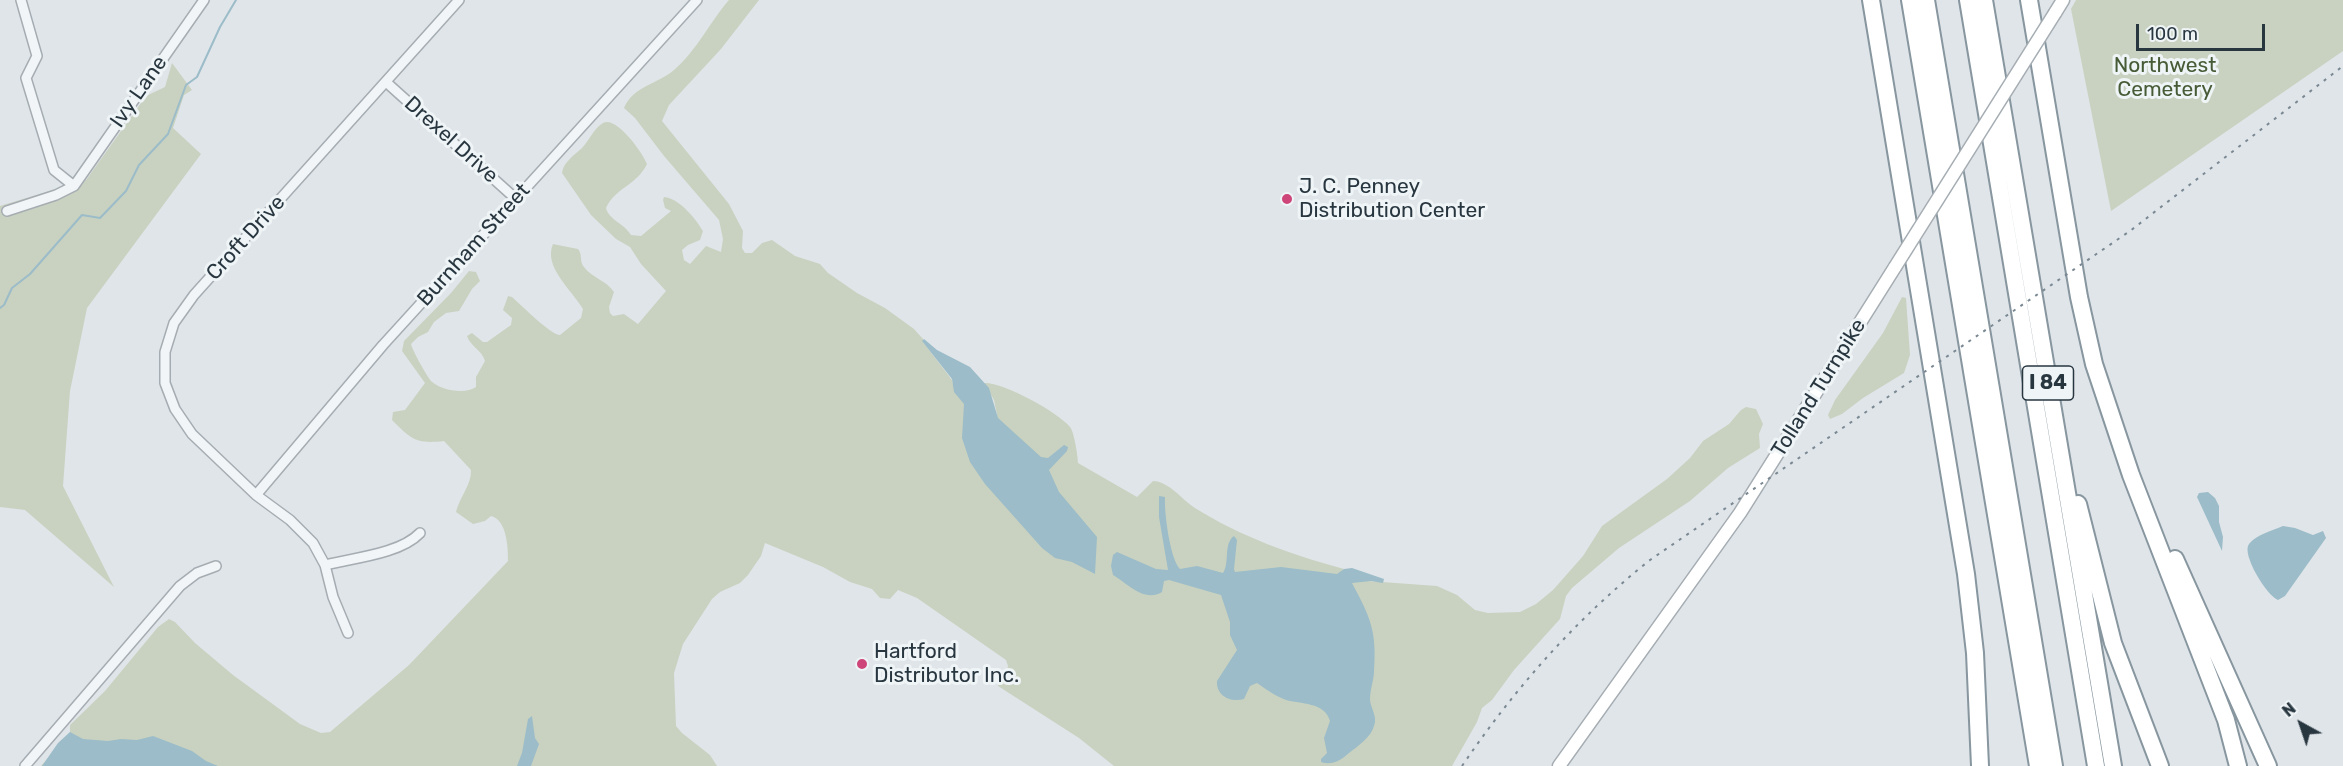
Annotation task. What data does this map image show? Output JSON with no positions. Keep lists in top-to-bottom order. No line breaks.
{"streets":{"highway":["I 84"],"main road":["Tolland Turnpike"],"street":["Ivy Lane","Drexel Drive","Croft Drive","Burnham Street"]},"crossings":[["Drexel Drive","Croft Drive"],["Drexel Drive","Burnham Street"],["Croft Drive","Burnham Street"]],"parks":["Northwest Cemetery"],"places":["J. C. Penney Distribution Center","Hartford Distributor Inc."],"scale_bar":"100 m","north":"top left"}
